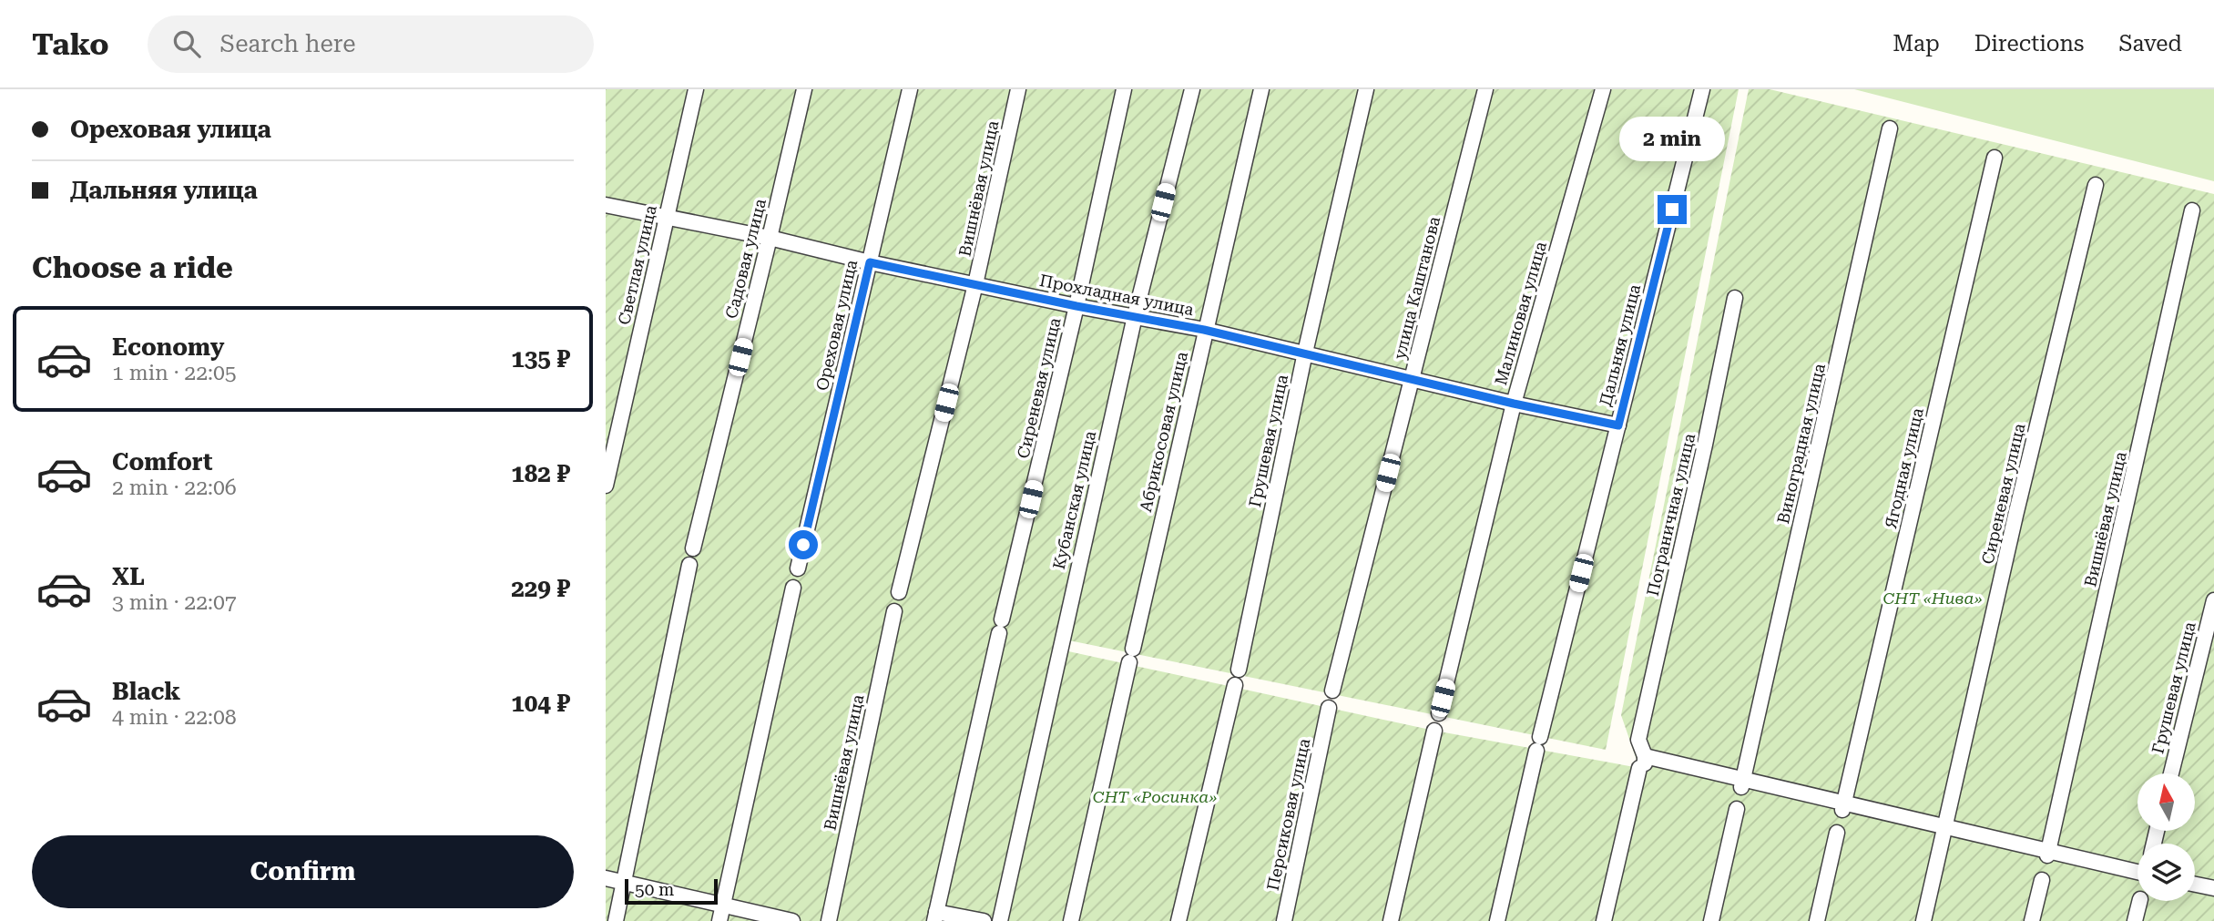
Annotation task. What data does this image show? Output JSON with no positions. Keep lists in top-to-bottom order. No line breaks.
{"streets":{"street":["Вишнёвая улица","Садовая улица","Светлая улица","улица Каштанова","Прохладная улица","Малиновая улица","Ореховая улица","Дальняя улица","Сиреневая улица","Абрикосовая улица","Грушевая улица","Виноградная улица","Ягодная улица","Кубанская улица","Пограничная улица","Персиковая улица"]},"crossings":[["Вишнёвая улица","Прохладная улица"],["Садовая улица","Прохладная улица"],["Светлая улица","Прохладная улица"],["улица Каштанова","Прохладная улица"],["Прохладная улица","Малиновая улица"],["Прохладная улица","Ореховая улица"],["Прохладная улица","Дальняя улица"],["Прохладная улица","Сиреневая улица"],["Прохладная улица","Абрикосовая улица"],["Прохладная улица","Грушевая улица"],["Прохладная улица","Кубанская улица"]],"parks":["СНТ «Нива»","СНТ «Росинка»"],"scale_bar":"50 m","north":"top","page":{"header":"Tako","search":"Search here","nav":["Map","Directions","Saved"],"banner":["Ореховая улица","Дальняя улица"],"bubble":"2 min","heading":"Choose a ride","list":[{"name":"Economy","note":"1 min · 22:05","value":"135 ₽"},{"name":"Comfort","note":"2 min · 22:06","value":"182 ₽"},{"name":"XL","note":"3 min · 22:07","value":"229 ₽"},{"name":"Black","note":"4 min · 22:08","value":"104 ₽"}],"buttons":"Confirm","scale":"50 m"}}
